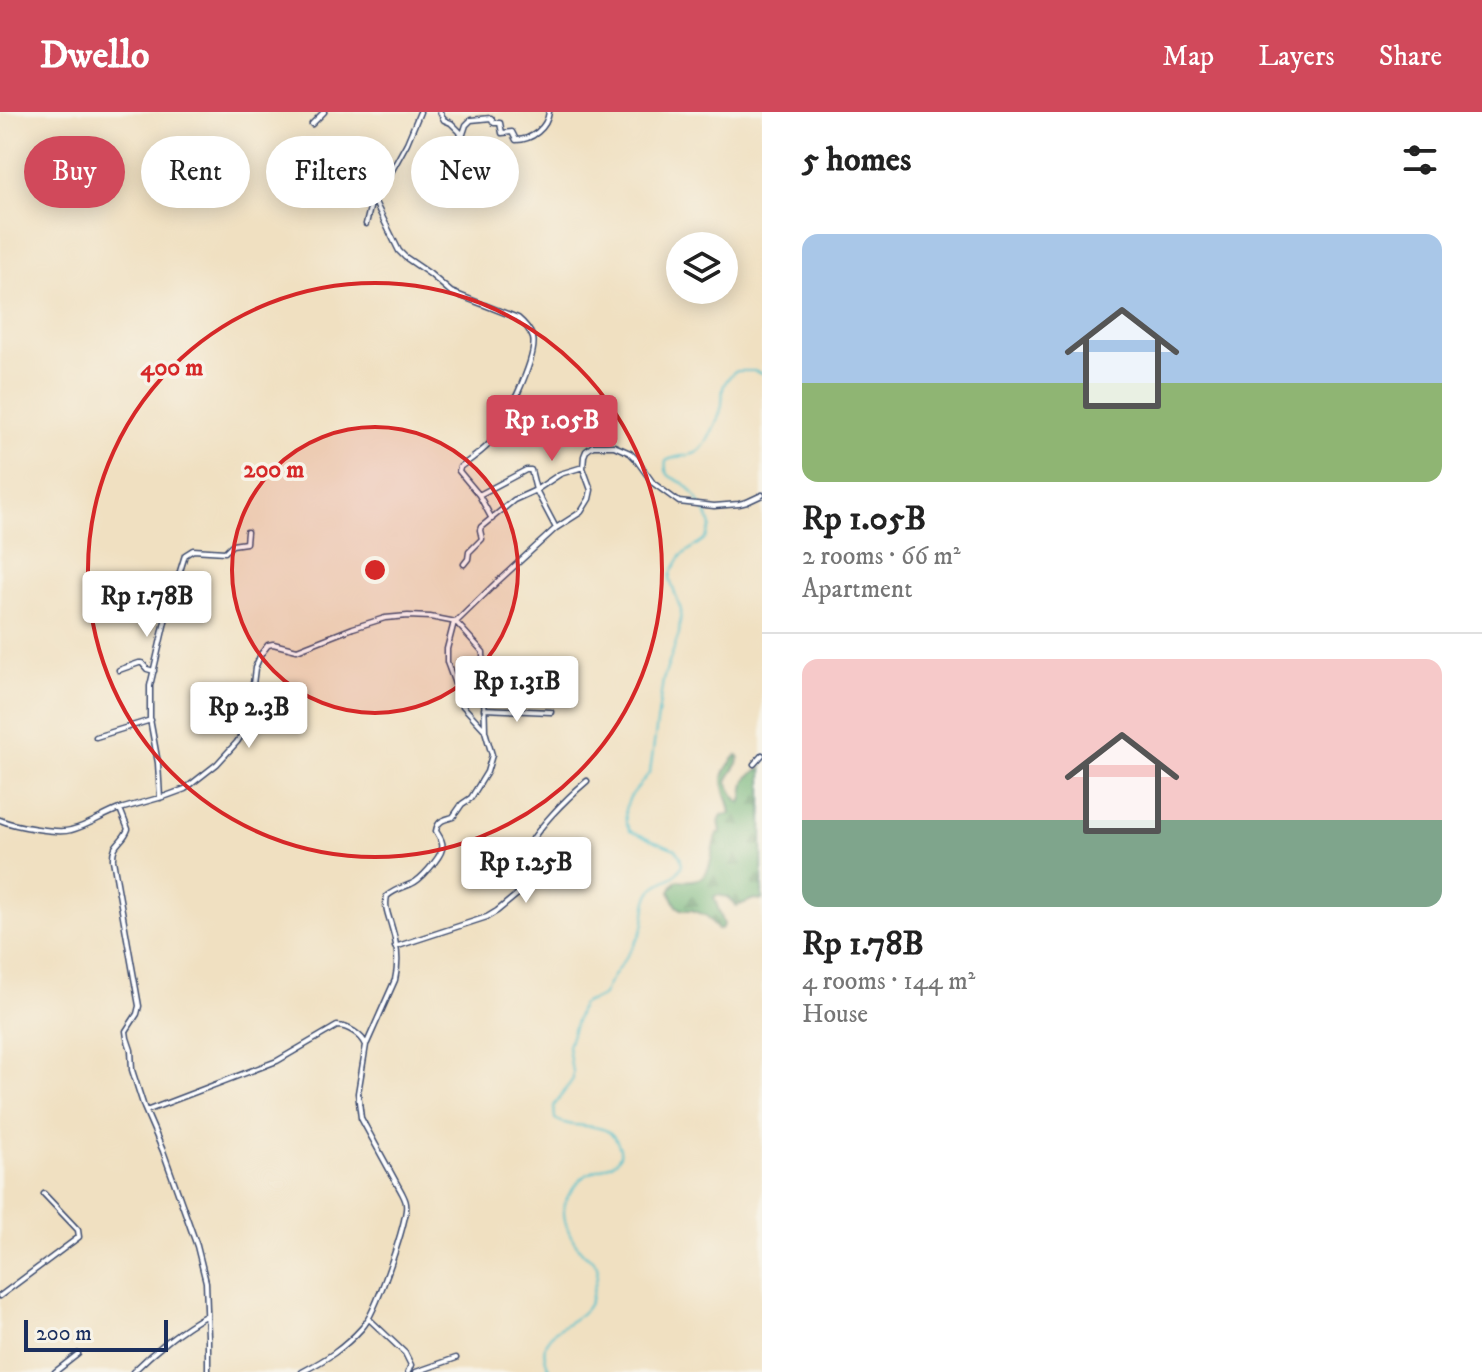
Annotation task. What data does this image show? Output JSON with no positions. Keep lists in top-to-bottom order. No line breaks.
{"scale_bar":"200 m","page":{"header":"Dwello","nav":["Map","Layers","Share"],"heading":"5 homes","chip":["Buy","Rent","Filters","New"],"list":[{"name":"Rp 1.05B","note":"2 rooms · 66 m² · Apartment"},{"name":"Rp 1.78B","note":"4 rooms · 144 m² · House"}],"price":["Rp 1.05B","Rp 1.78B","Rp 1.31B","Rp 2.3B","Rp 1.25B"],"scale":"200 m"},"rings":["400 m","200 m"]}
